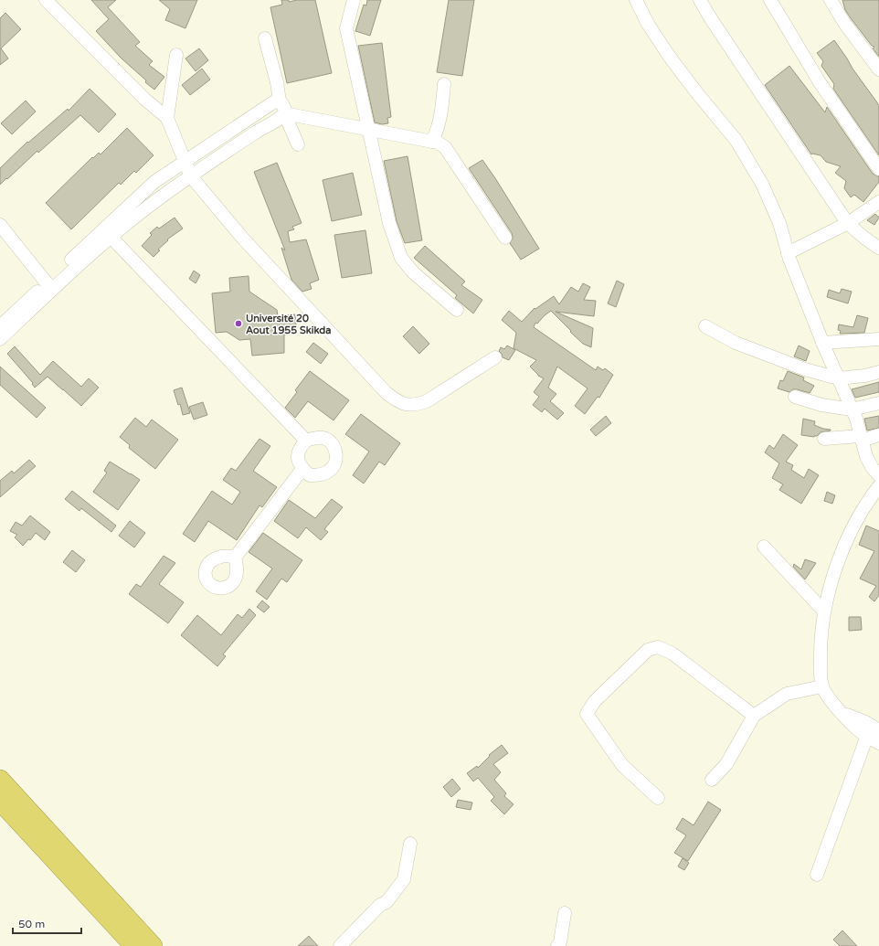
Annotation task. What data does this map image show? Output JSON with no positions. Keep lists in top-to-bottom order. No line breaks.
{"places":["Université 20 Aout 1955 Skikda"],"scale_bar":"50 m"}
